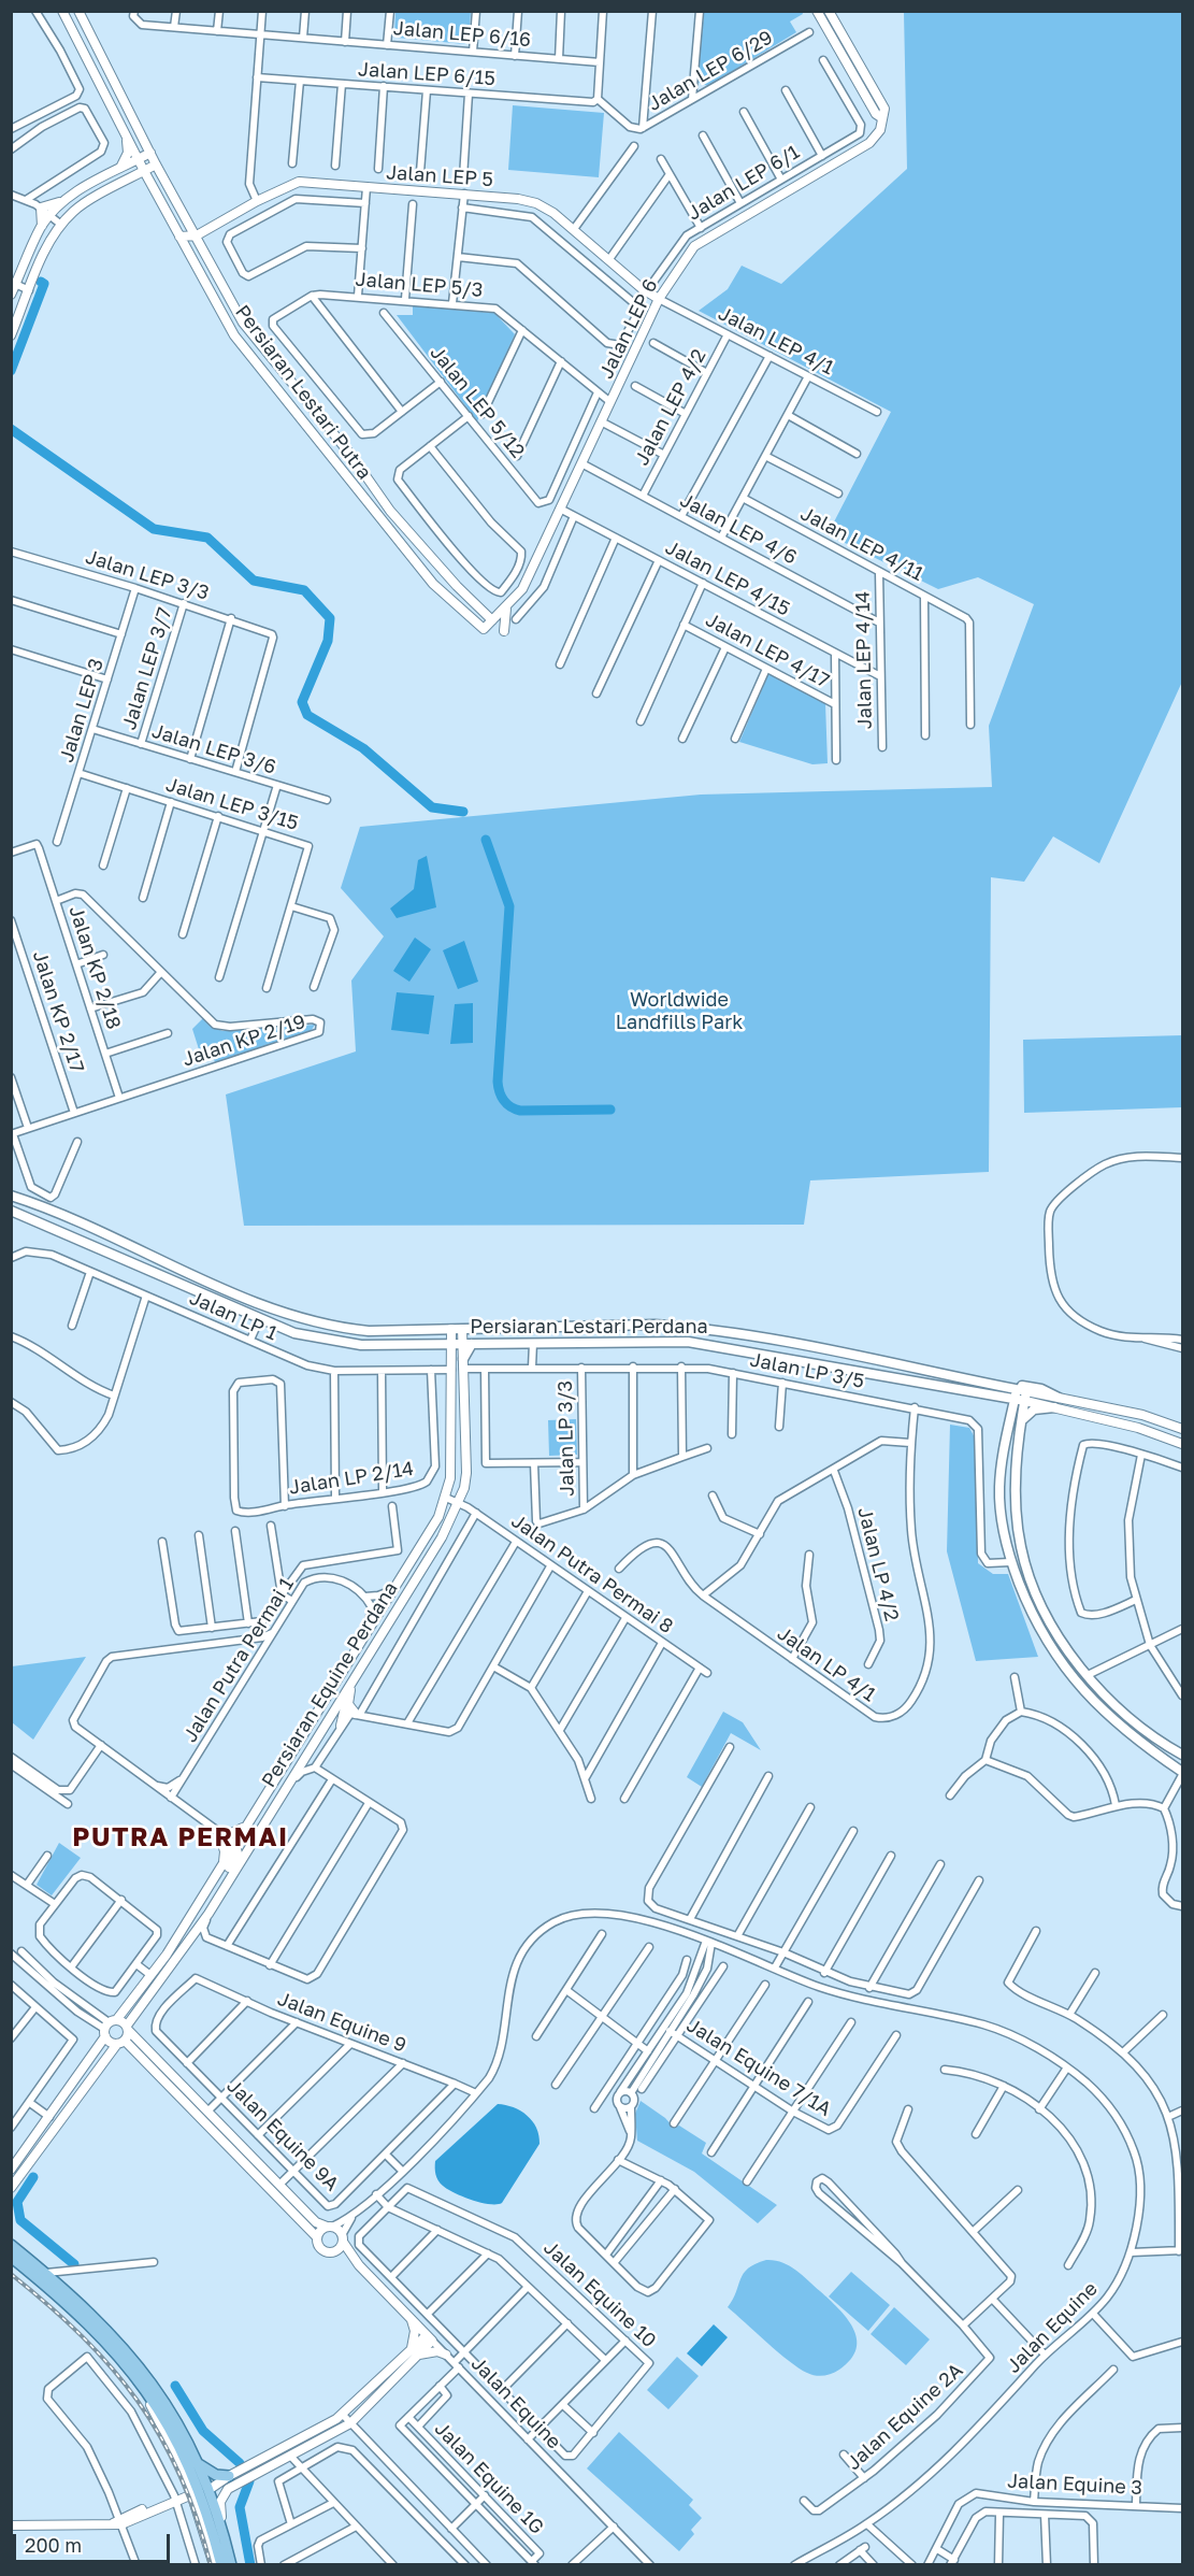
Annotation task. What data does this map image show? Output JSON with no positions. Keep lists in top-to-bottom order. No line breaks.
{"streets":{"main road":["Persiaran Lestari Perdana"],"street":["Jalan LEP 6/16","Jalan LEP 6/29","Jalan LEP 6/15","Jalan LEP 5","Jalan LEP 6/1","Jalan LEP 5/3","Jalan LEP 6","Jalan LEP 4/1","Persiaran Lestari Putra","Jalan LEP 5/12","Jalan LEP 4/2","Jalan LEP 4/6","Jalan LEP 4/11","Jalan LEP 3/3","Jalan LEP 4/15","Jalan LEP 4/17","Jalan LEP 4/14","Jalan LEP 3/7","Jalan LEP 3","Jalan LEP 3/6","Jalan LEP 3/15","Jalan KP 2/18","Jalan KP 2/17","Jalan KP 2/19","Jalan LP 1","Jalan LP 3/5","Jalan LP 3/3","Jalan LP 2/14","Jalan LP 4/2","Jalan Putra Permai 8","Jalan Putra Permai 1","Jalan LP 4/1","Persiaran Equine Perdana","Jalan Equine 9","Jalan Equine 7/1A","Jalan Equine 9A","Jalan Equine 10","Jalan Equine","Jalan Equine 2A","Jalan Equine 1G","Jalan Equine 3"]},"crossings":[["Jalan LEP 6/29","Jalan LEP 6/15"],["Jalan LEP 5","Jalan LEP 6"],["Jalan LEP 5","Jalan LEP 4/1"],["Jalan LEP 5","Persiaran Lestari Putra"],["Jalan LEP 5/3","Jalan LEP 6"],["Jalan LEP 5/3","Jalan LEP 5/12"],["Jalan LEP 6","Jalan LEP 4/1"],["Jalan LEP 6","Persiaran Lestari Putra"],["Jalan LEP 6","Jalan LEP 4/6"],["Jalan LEP 6","Jalan LEP 4/15"],["Jalan LEP 4/1","Jalan LEP 4/2"],["Jalan LEP 4/2","Jalan LEP 4/6"],["Jalan LEP 4/6","Jalan LEP 4/14"],["Jalan LEP 4/11","Jalan LEP 4/14"],["Jalan LEP 3/3","Jalan LEP 3/7"],["Jalan LEP 3/3","Jalan LEP 3"],["Jalan LEP 3/3","Jalan LEP 3/6"],["Jalan LEP 4/15","Jalan LEP 4/14"],["Jalan LEP 3/7","Jalan LEP 3/6"],["Jalan LEP 3","Jalan LEP 3/6"],["Jalan LEP 3","Jalan LEP 3/15"],["Jalan KP 2/18","Jalan KP 2/19"],["Jalan KP 2/17","Jalan KP 2/19"],["Jalan LP 1","Jalan LP 2/14"],["Jalan LP 1","Persiaran Equine Perdana"],["Persiaran Lestari Perdana","Persiaran Equine Perdana"],["Jalan LP 3/5","Jalan LP 3/3"],["Jalan LP 3/5","Jalan LP 4/1"],["Jalan LP 3/5","Persiaran Equine Perdana"],["Jalan Putra Permai 8","Persiaran Equine Perdana"],["Jalan Equine 9","Jalan Equine 9A"],["Jalan Equine 9","Jalan Equine"]],"districts":["PUTRA PERMAI"],"parks":["Worldwide Landfills Park"],"scale_bar":"200 m"}
